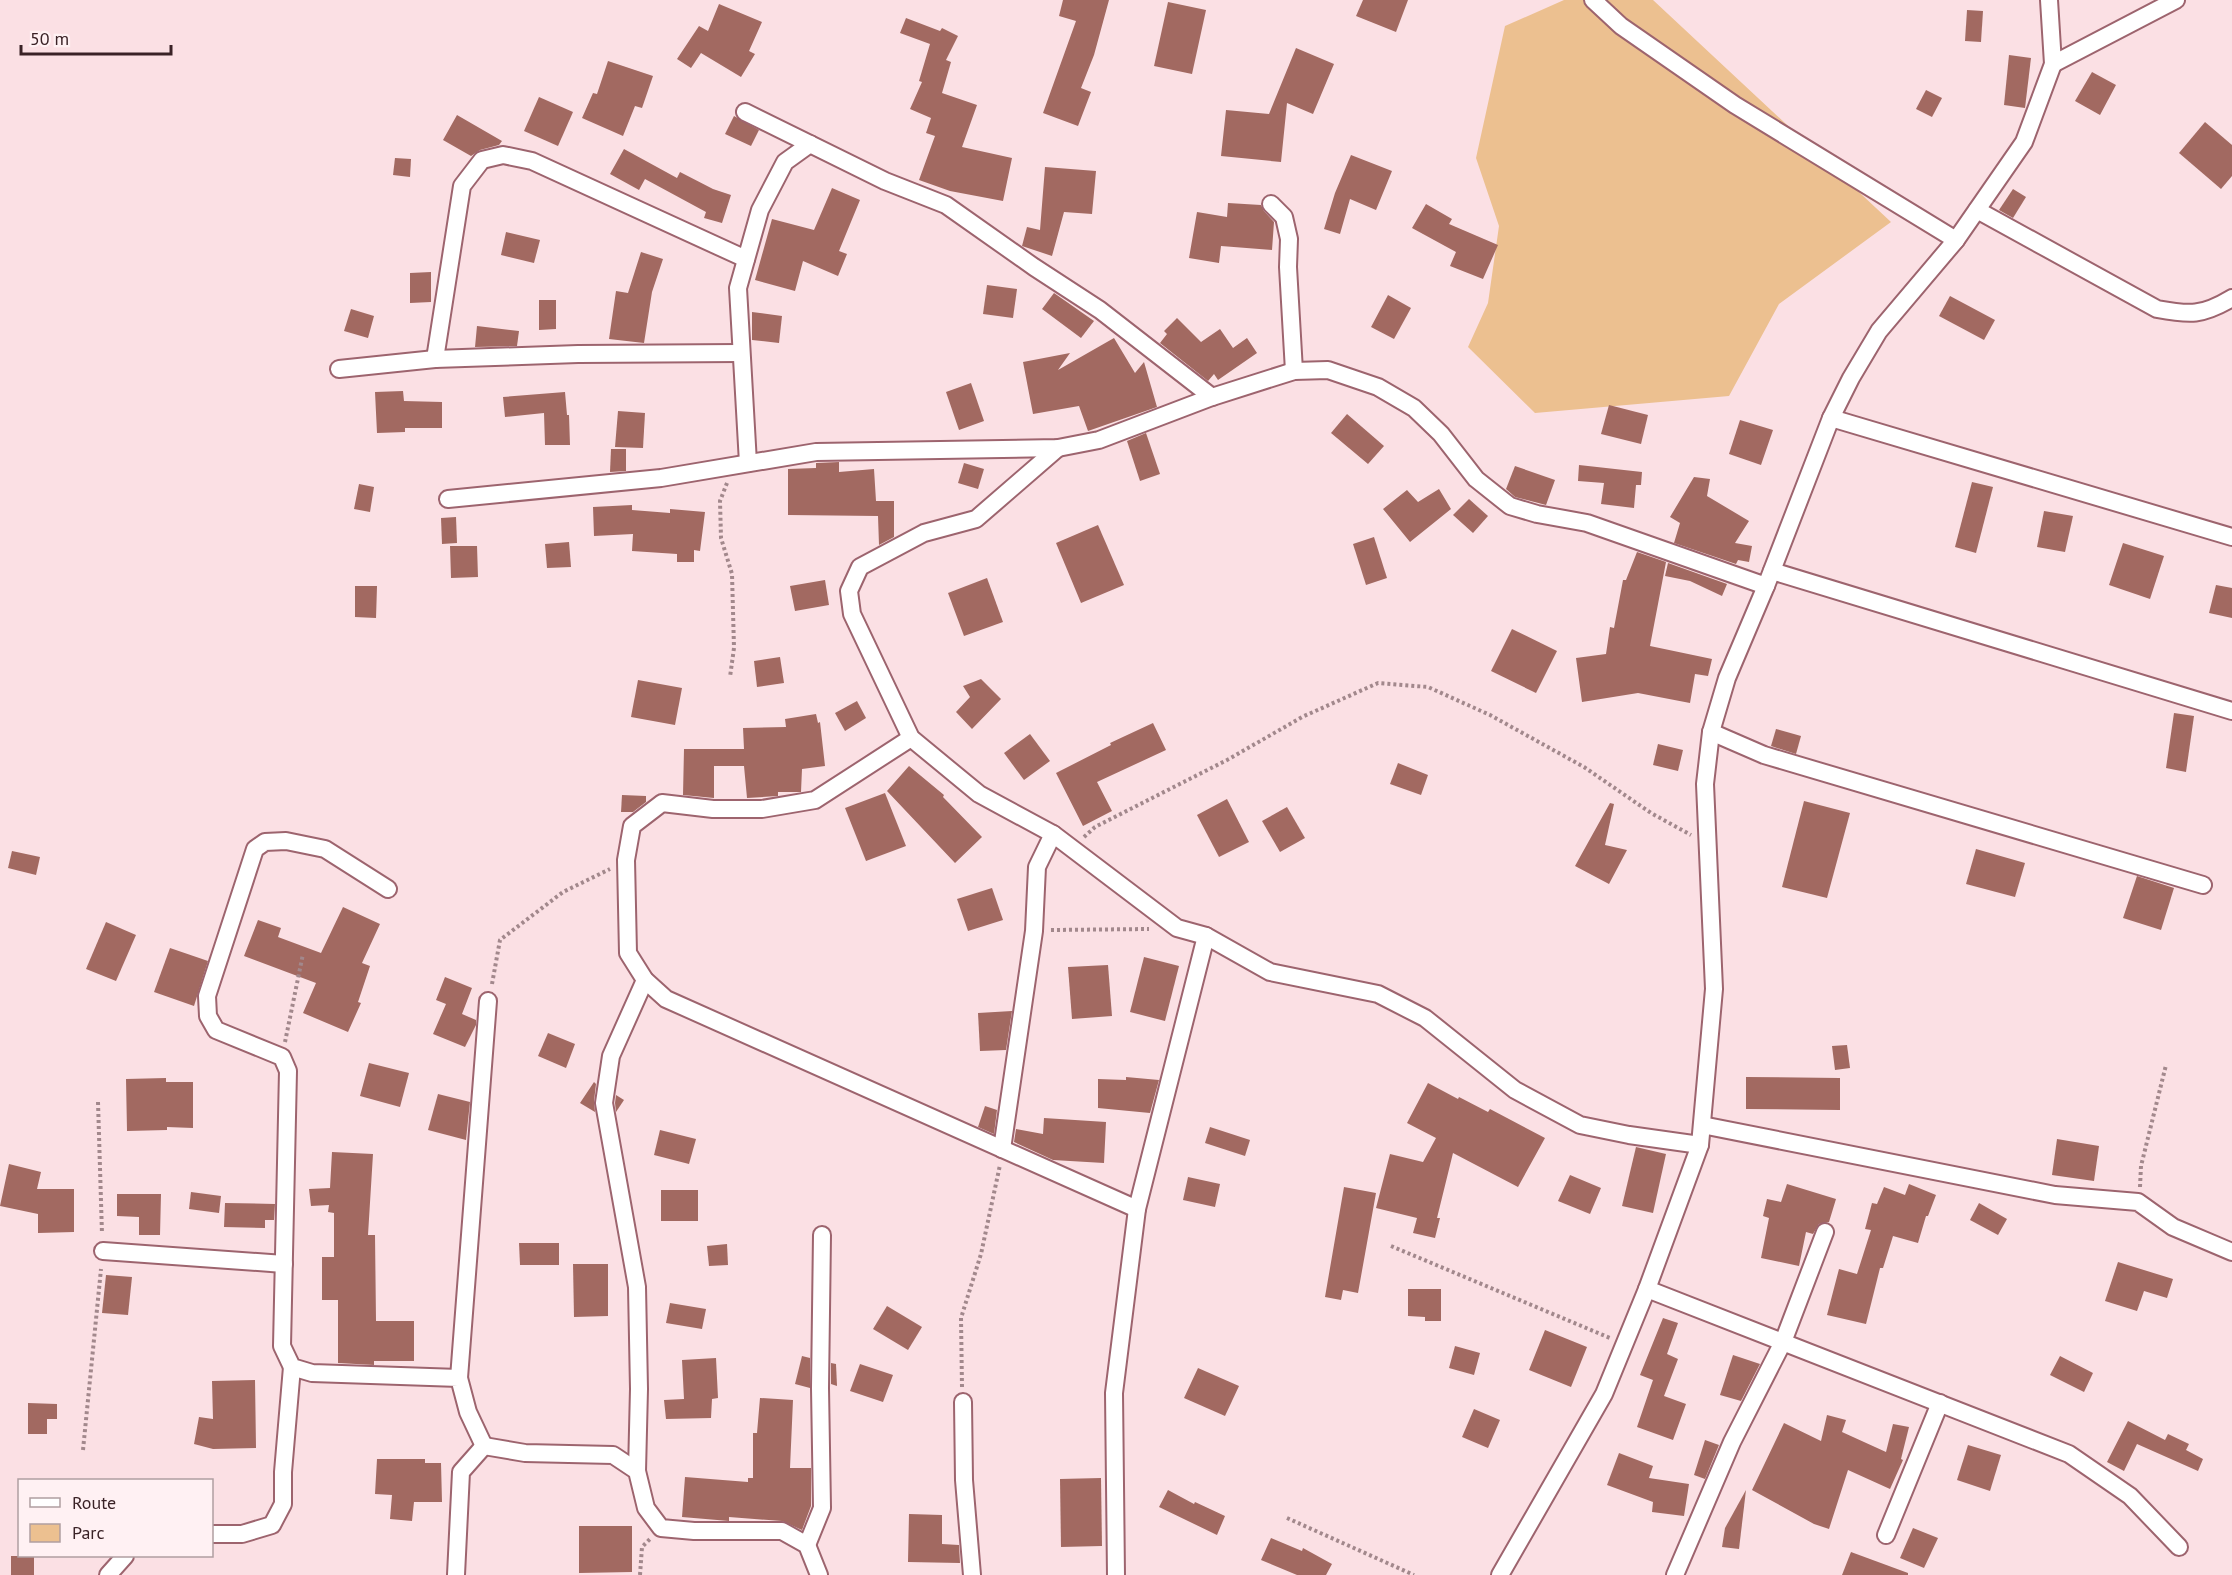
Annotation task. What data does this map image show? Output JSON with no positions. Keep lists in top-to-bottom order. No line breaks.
{"legend":["Route","Parc"],"scale_bar":"50 m"}
